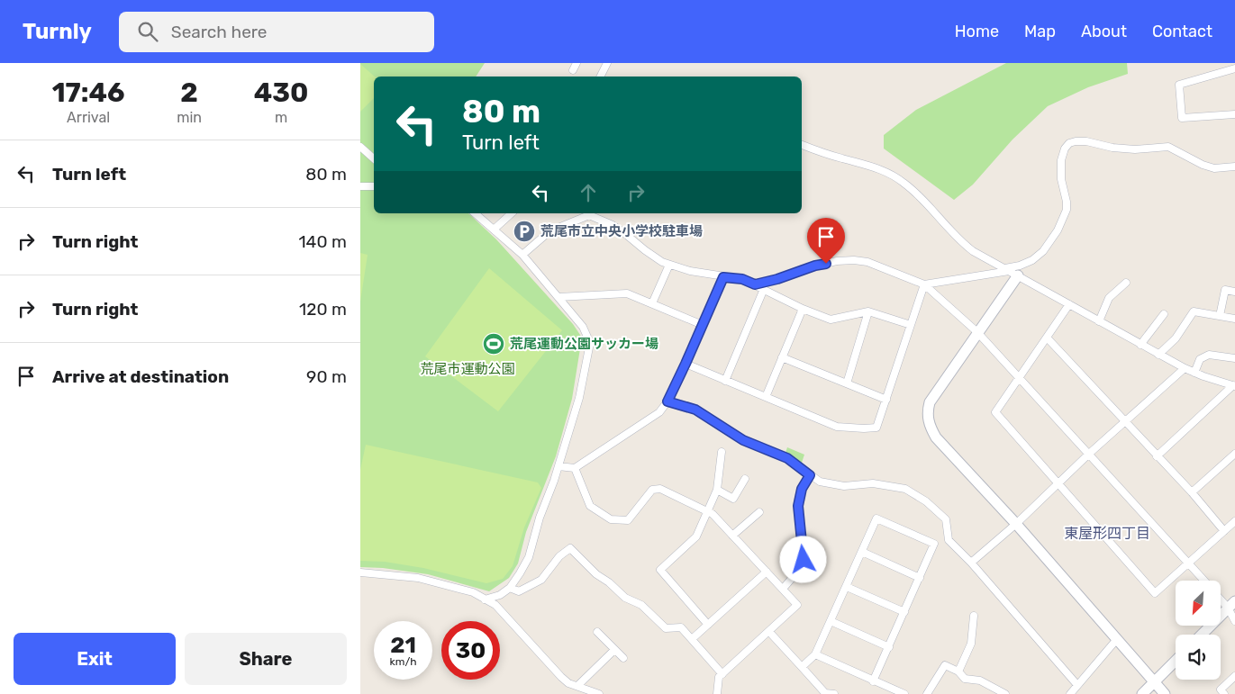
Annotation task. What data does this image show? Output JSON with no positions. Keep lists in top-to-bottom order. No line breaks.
{"districts":["東屋形四丁目"],"parks":["荒尾市運動公園"],"places":{"parking":["荒尾市立中央小学校駐車場"],"sports":["荒尾運動公園サッカー場"]},"north":"bottom left","page":{"header":"Turnly","search":"Search here","nav":["Home","Map","About","Contact"],"eta":["17:46","Arrival","2","min","430","m"],"turn":["80 m","Turn left"],"list":[{"name":"Turn left","value":"80 m"},{"name":"Turn right","value":"140 m"},{"name":"Turn right","value":"120 m"},{"name":"Arrive at destination","value":"90 m"}],"speed":"21 km/h","limit":"30","buttons":["Exit","Share"]}}
